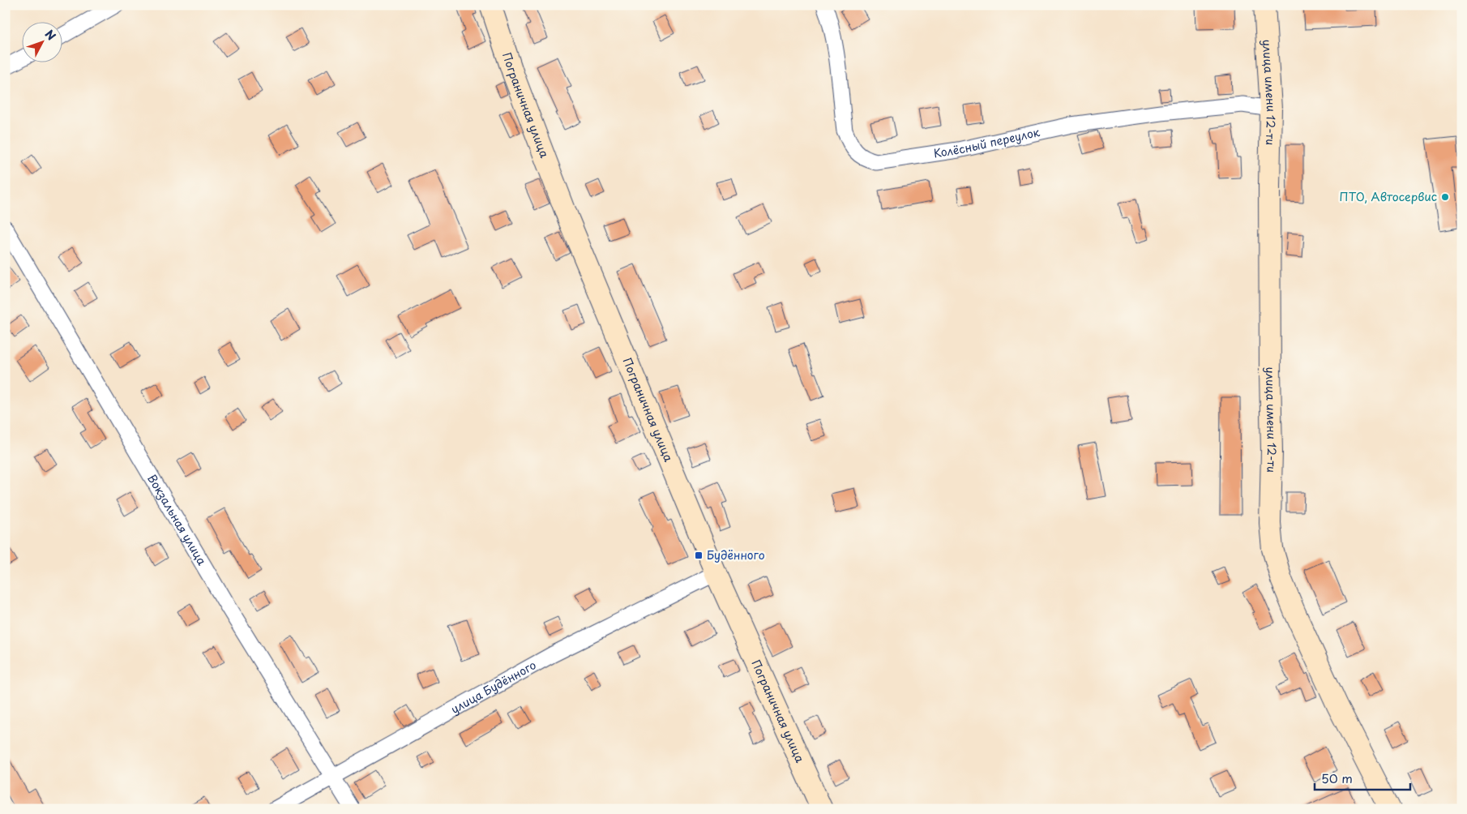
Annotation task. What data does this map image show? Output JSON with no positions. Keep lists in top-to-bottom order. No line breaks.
{"streets":{"street":["улица имени 12-ти","Пограничная улица","Колёсный переулок","Вокзальная улица","улица Будённого"]},"crossings":[["улица имени 12-ти","Колёсный переулок"],["Пограничная улица","улица Будённого"],["Вокзальная улица","улица Будённого"]],"places":{"other":["ПТО, Автосервис"],"transit":["Будённого"]},"scale_bar":"50 m","north":"top right"}
